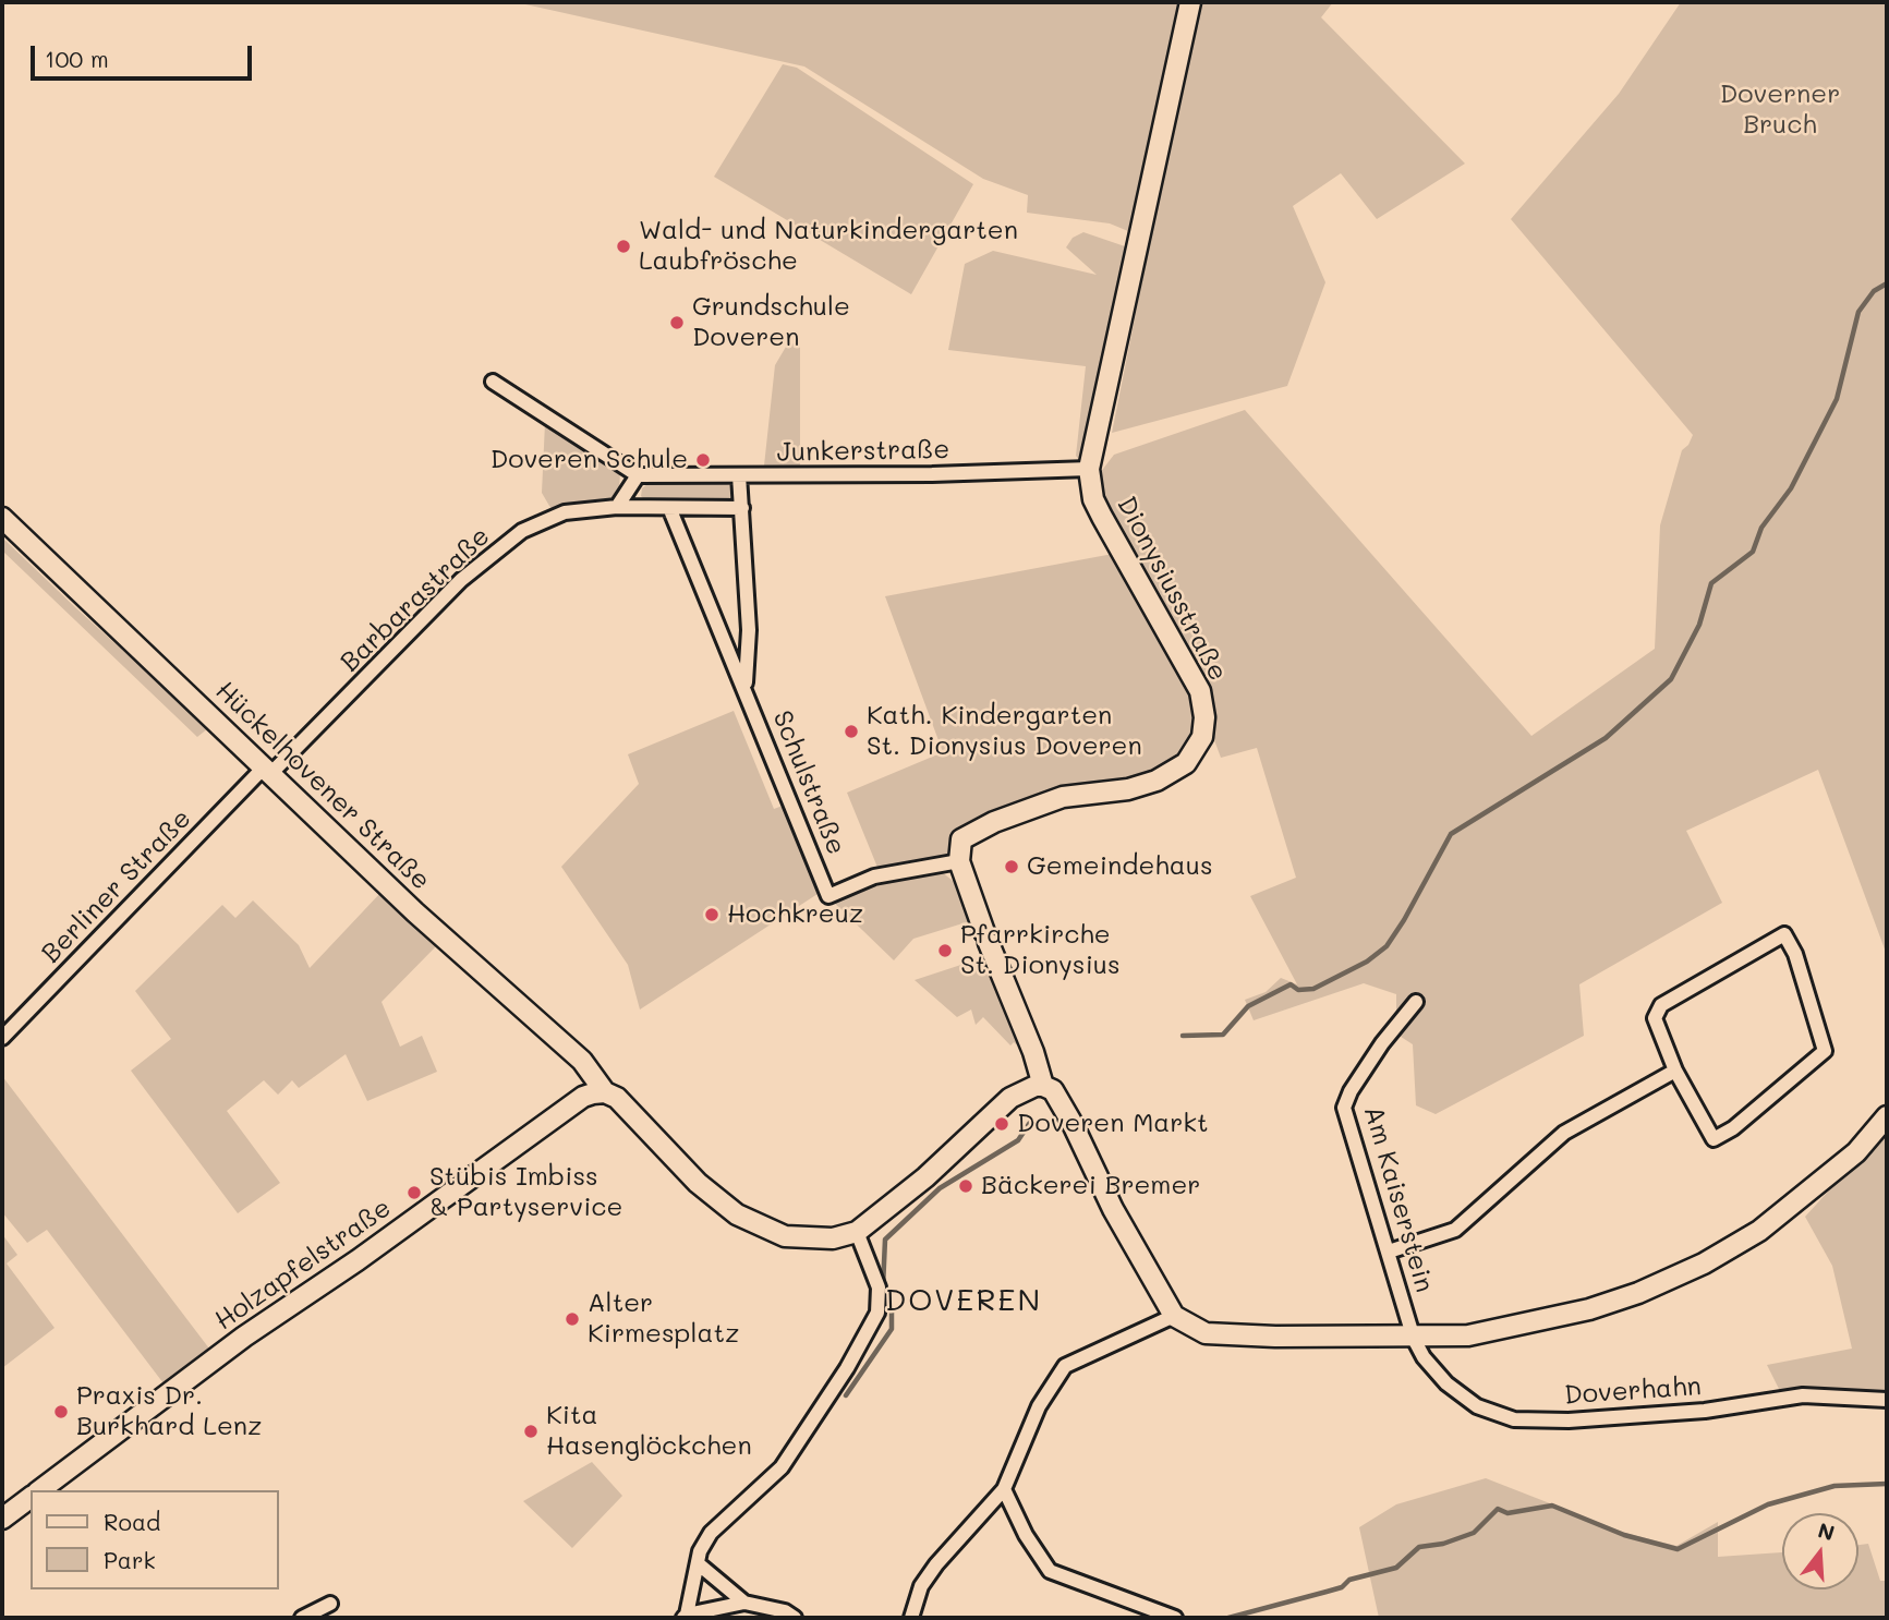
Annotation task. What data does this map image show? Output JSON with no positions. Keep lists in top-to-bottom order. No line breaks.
{"streets":{"street":["Junkerstraße","Dionysiusstraße","Barbarastraße","Schulstraße","Hückelhovener Straße","Berliner Straße","Am Kaiserstein","Holzapfelstraße","Doverhahn"]},"crossings":[["Junkerstraße","Dionysiusstraße"],["Junkerstraße","Schulstraße"],["Dionysiusstraße","Schulstraße"],["Barbarastraße","Schulstraße"],["Barbarastraße","Hückelhovener Straße"],["Barbarastraße","Berliner Straße"],["Hückelhovener Straße","Berliner Straße"],["Hückelhovener Straße","Holzapfelstraße"],["Am Kaiserstein","Doverhahn"]],"districts":["DOVEREN"],"parks":["Doverner Bruch"],"places":["Wald- und Naturkindergarten Laubfrösche","Grundschule Doveren","Doveren Schule","Kath. Kindergarten St. Dionysius Doveren","Gemeindehaus","Hochkreuz","Pfarrkirche St. Dionysius","Doveren Markt","Bäckerei Bremer","Stübis Imbiss & Partyservice","Alter Kirmesplatz","Praxis Dr. Burkhard Lenz","Kita Hasenglöckchen"],"legend":["Road","Park"],"scale_bar":"100 m","north":"top"}
